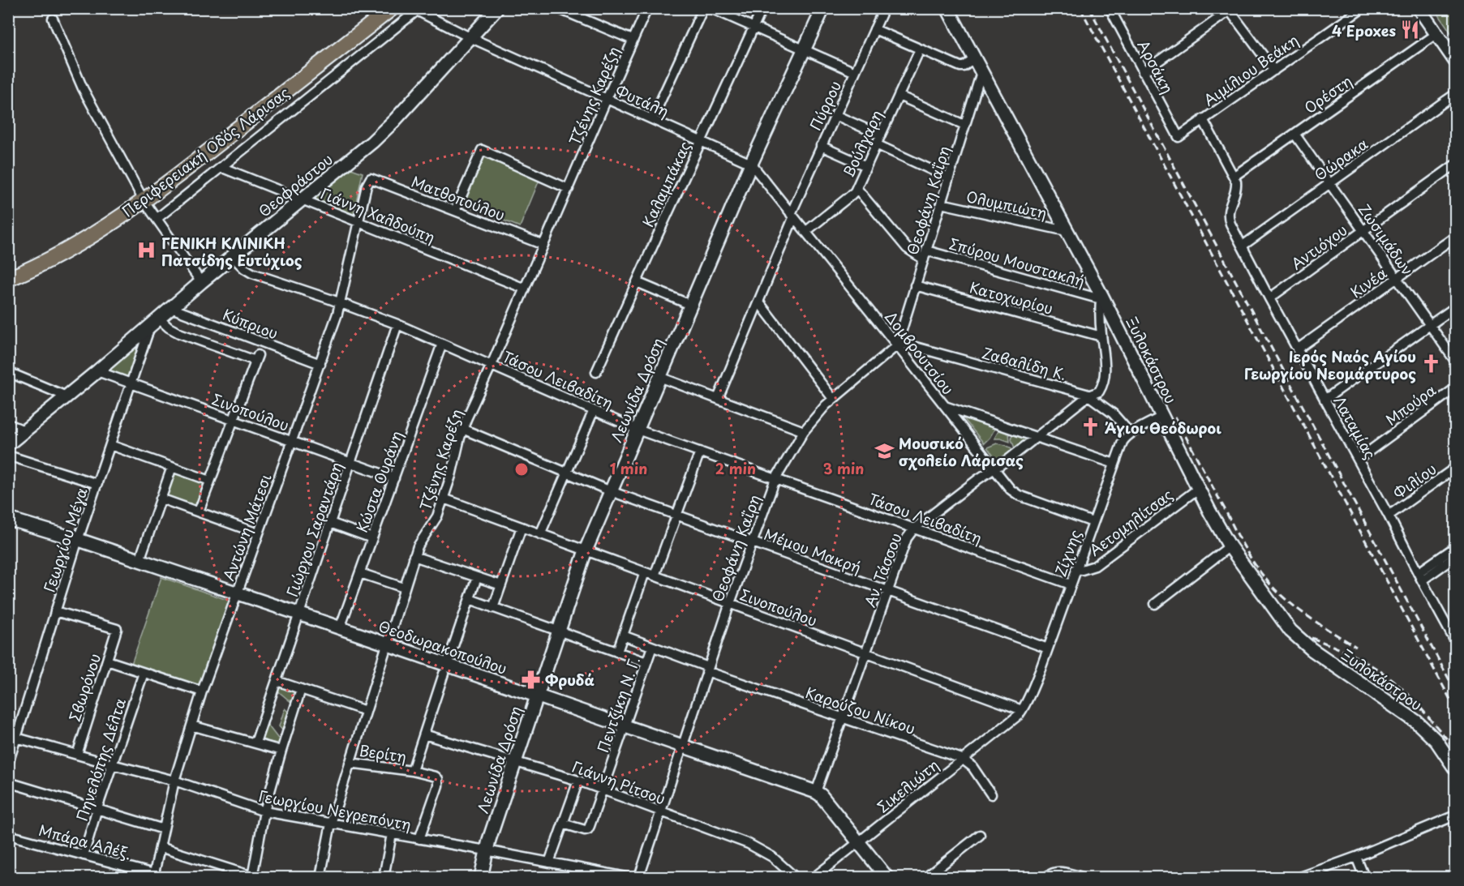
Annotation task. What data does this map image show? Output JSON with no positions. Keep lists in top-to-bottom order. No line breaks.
{"streets":{"highway":["Περιφερειακή Οδός Λάρισας"],"street":["Αρσάκη","Αιμίλιου Βεάκη","Ορέστη","Τζένης Καρέζη","Φυτάλη","Πύρρου","Βούλγαρη","Θώρακα","Καλαμπάκας","Θεοφράστου","Ματθοπούλου","Θεοφάνη Καΐρη","Ολυμπιώτη","Γιάννη Χαλδούπη","Ζωσιμάδων","Αντιόχου","Σπύρου Μουστακλή","Κινέα","Κατοχωρίου","Κύπριου","Δομβρουτσίου","Ξυλοκάστρου","Ζαβαλίδη Κ.","Τάσου Λειβαδίτη","Λεωνίδα Δρόση","Μπούρα","Σινοπούλου","Λαταμίας","Φιλίου","Κώστα Ουράνη","Αετομηλίτσας","Αντώνη Μάτεσι","Γιώργου Σαραντάρη","Γεωργίου Μέγα","Μέμου Μακρή","Ζίχνης","Αν. Τάσσου","Θεοδωρακοπούλου","Σβωρόνου","Πεντζίκη Ν. Γ.","Καρούζου Νίκου","Βερίτη","Πηνελόπης Δέλτα","Γιάννη Ρίτσου","Σικελιώτη","Γεωργίου Νεγρεπόντη","Μπάρα Αλέξ."]},"crossings":[["Αρσάκη","Αιμίλιου Βεάκη"],["Ορέστη","Ζωσιμάδων"],["Ορέστη","Λαταμίας"],["Τζένης Καρέζη","Φυτάλη"],["Τζένης Καρέζη","Ματθοπούλου"],["Τζένης Καρέζη","Γιάννη Χαλδούπη"],["Τζένης Καρέζη","Τάσου Λειβαδίτη"],["Τζένης Καρέζη","Σινοπούλου"],["Τζένης Καρέζη","Μέμου Μακρή"],["Τζένης Καρέζη","Θεοδωρακοπούλου"],["Τζένης Καρέζη","Βερίτη"],["Τζένης Καρέζη","Γεωργίου Νεγρεπόντη"],["Φυτάλη","Καλαμπάκας"],["Φυτάλη","Θεοφράστου"],["Φυτάλη","Γιάννη Χαλδούπη"],["Φυτάλη","Δομβρουτσίου"],["Φυτάλη","Λεωνίδα Δρόση"],["Πύρρου","Δομβρουτσίου"],["Βούλγαρη","Σπύρου Μουστακλή"],["Βούλγαρη","Δομβρουτσίου"],["Θώρακα","Ζωσιμάδων"],["Θώρακα","Λαταμίας"],["Θεοφράστου","Γιάννη Χαλδούπη"],["Θεοφράστου","Κύπριου"],["Θεοφράστου","Τάσου Λειβαδίτη"],["Θεοφράστου","Σινοπούλου"],["Θεοφράστου","Γεωργίου Μέγα"],["Ματθοπούλου","Αντώνη Μάτεσι"],["Θεοφάνη Καΐρη","Ολυμπιώτη"],["Θεοφάνη Καΐρη","Σπύρου Μουστακλή"],["Θεοφάνη Καΐρη","Κατοχωρίου"],["Θεοφάνη Καΐρη","Δομβρουτσίου"],["Θεοφάνη Καΐρη","Ξυλοκάστρου"],["Θεοφάνη Καΐρη","Ζαβαλίδη Κ."],["Θεοφάνη Καΐρη","Τάσου Λειβαδίτη"],["Θεοφάνη Καΐρη","Σινοπούλου"],["Θεοφάνη Καΐρη","Μέμου Μακρή"],["Θεοφάνη Καΐρη","Θεοδωρακοπούλου"],["Θεοφάνη Καΐρη","Καρούζου Νίκου"],["Θεοφάνη Καΐρη","Γιάννη Ρίτσου"],["Ολυμπιώτη","Ξυλοκάστρου"],["Γιάννη Χαλδούπη","Αντώνη Μάτεσι"],["Ζωσιμάδων","Αντιόχου"],["Ζωσιμάδων","Κινέα"],["Αντιόχου","Λαταμίας"],["Σπύρου Μουστακλή","Ξυλοκάστρου"],["Σπύρου Μουστακλή","Αν. Τάσσου"],["Κινέα","Λαταμίας"],["Κατοχωρίου","Αν. Τάσσου"],["Κύπριου","Αντώνη Μάτεσι"],["Δομβρουτσίου","Ζαβαλίδη Κ."],["Δομβρουτσίου","Λεωνίδα Δρόση"],["Δομβρουτσίου","Ζίχνης"],["Δομβρουτσίου","Αν. Τάσσου"],["Ξυλοκάστρου","Αετομηλίτσας"],["Ξυλοκάστρου","Ζίχνης"],["Ξυλοκάστρου","Αν. Τάσσου"],["Ζαβαλίδη Κ.","Ζίχνης"],["Ζαβαλίδη Κ.","Αν. Τάσσου"],["Τάσου Λειβαδίτη","Λεωνίδα Δρόση"],["Τάσου Λειβαδίτη","Κώστα Ουράνη"],["Τάσου Λειβαδίτη","Αντώνη Μάτεσι"],["Τάσου Λειβαδίτη","Γιώργου Σαραντάρη"],["Τάσου Λειβαδίτη","Ζίχνης"],["Τάσου Λειβαδίτη","Αν. Τάσσου"],["Λεωνίδα Δρόση","Σινοπούλου"],["Λεωνίδα Δρόση","Μέμου Μακρή"],["Λεωνίδα Δρόση","Θεοδωρακοπούλου"],["Λεωνίδα Δρόση","Γιάννη Ρίτσου"],["Λεωνίδα Δρόση","Γεωργίου Νεγρεπόντη"],["Μπούρα","Λαταμίας"],["Σινοπούλου","Κώστα Ουράνη"],["Σινοπούλου","Αντώνη Μάτεσι"],["Σινοπούλου","Γιώργου Σαραντάρη"],["Σινοπούλου","Γεωργίου Μέγα"],["Σινοπούλου","Ζίχνης"],["Σινοπούλου","Αν. Τάσσου"],["Σινοπούλου","Πεντζίκη Ν. Γ."],["Σινοπούλου","Σικελιώτη"],["Λαταμίας","Φιλίου"],["Κώστα Ουράνη","Θεοδωρακοπούλου"],["Αετομηλίτσας","Ζίχνης"],["Αντώνη Μάτεσι","Θεοδωρακοπούλου"],["Αντώνη Μάτεσι","Γεωργίου Νεγρεπόντη"],["Αντώνη Μάτεσι","Μπάρα Αλέξ."],["Γιώργου Σαραντάρη","Θεοδωρακοπούλου"],["Γεωργίου Μέγα","Θεοδωρακοπούλου"],["Γεωργίου Μέγα","Σβωρόνου"],["Γεωργίου Μέγα","Γεωργίου Νεγρεπόντη"],["Μέμου Μακρή","Ζίχνης"],["Μέμου Μακρή","Αν. Τάσσου"],["Ζίχνης","Σικελιώτη"],["Αν. Τάσσου","Θεοδωρακοπούλου"],["Αν. Τάσσου","Καρούζου Νίκου"],["Θεοδωρακοπούλου","Πεντζίκη Ν. Γ."],["Θεοδωρακοπούλου","Σικελιώτη"],["Σβωρόνου","Γεωργίου Νεγρεπόντη"],["Πεντζίκη Ν. Γ.","Καρούζου Νίκου"],["Πεντζίκη Ν. Γ.","Γιάννη Ρίτσου"],["Καρούζου Νίκου","Σικελιώτη"],["Βερίτη","Γεωργίου Νεγρεπόντη"],["Πηνελόπης Δέλτα","Γεωργίου Νεγρεπόντη"],["Πηνελόπης Δέλτα","Μπάρα Αλέξ."]],"places":{"restaurant":["4 Epoxes"],"hospital":["ΓΕΝΙΚΗ ΚΛΙΝΙΚΗ Πατσίδης Ευτύχιος"],"church":["Ιερός Ναός Αγίου Γεωργίου Νεομάρτυρος","Άγιοι Θεόδωροι"],"school or university":["Μουσικό σχολείο Λάρισας"],"pharmacy":["Φρυδά"]},"rings":["1 min","2 min","3 min"]}
